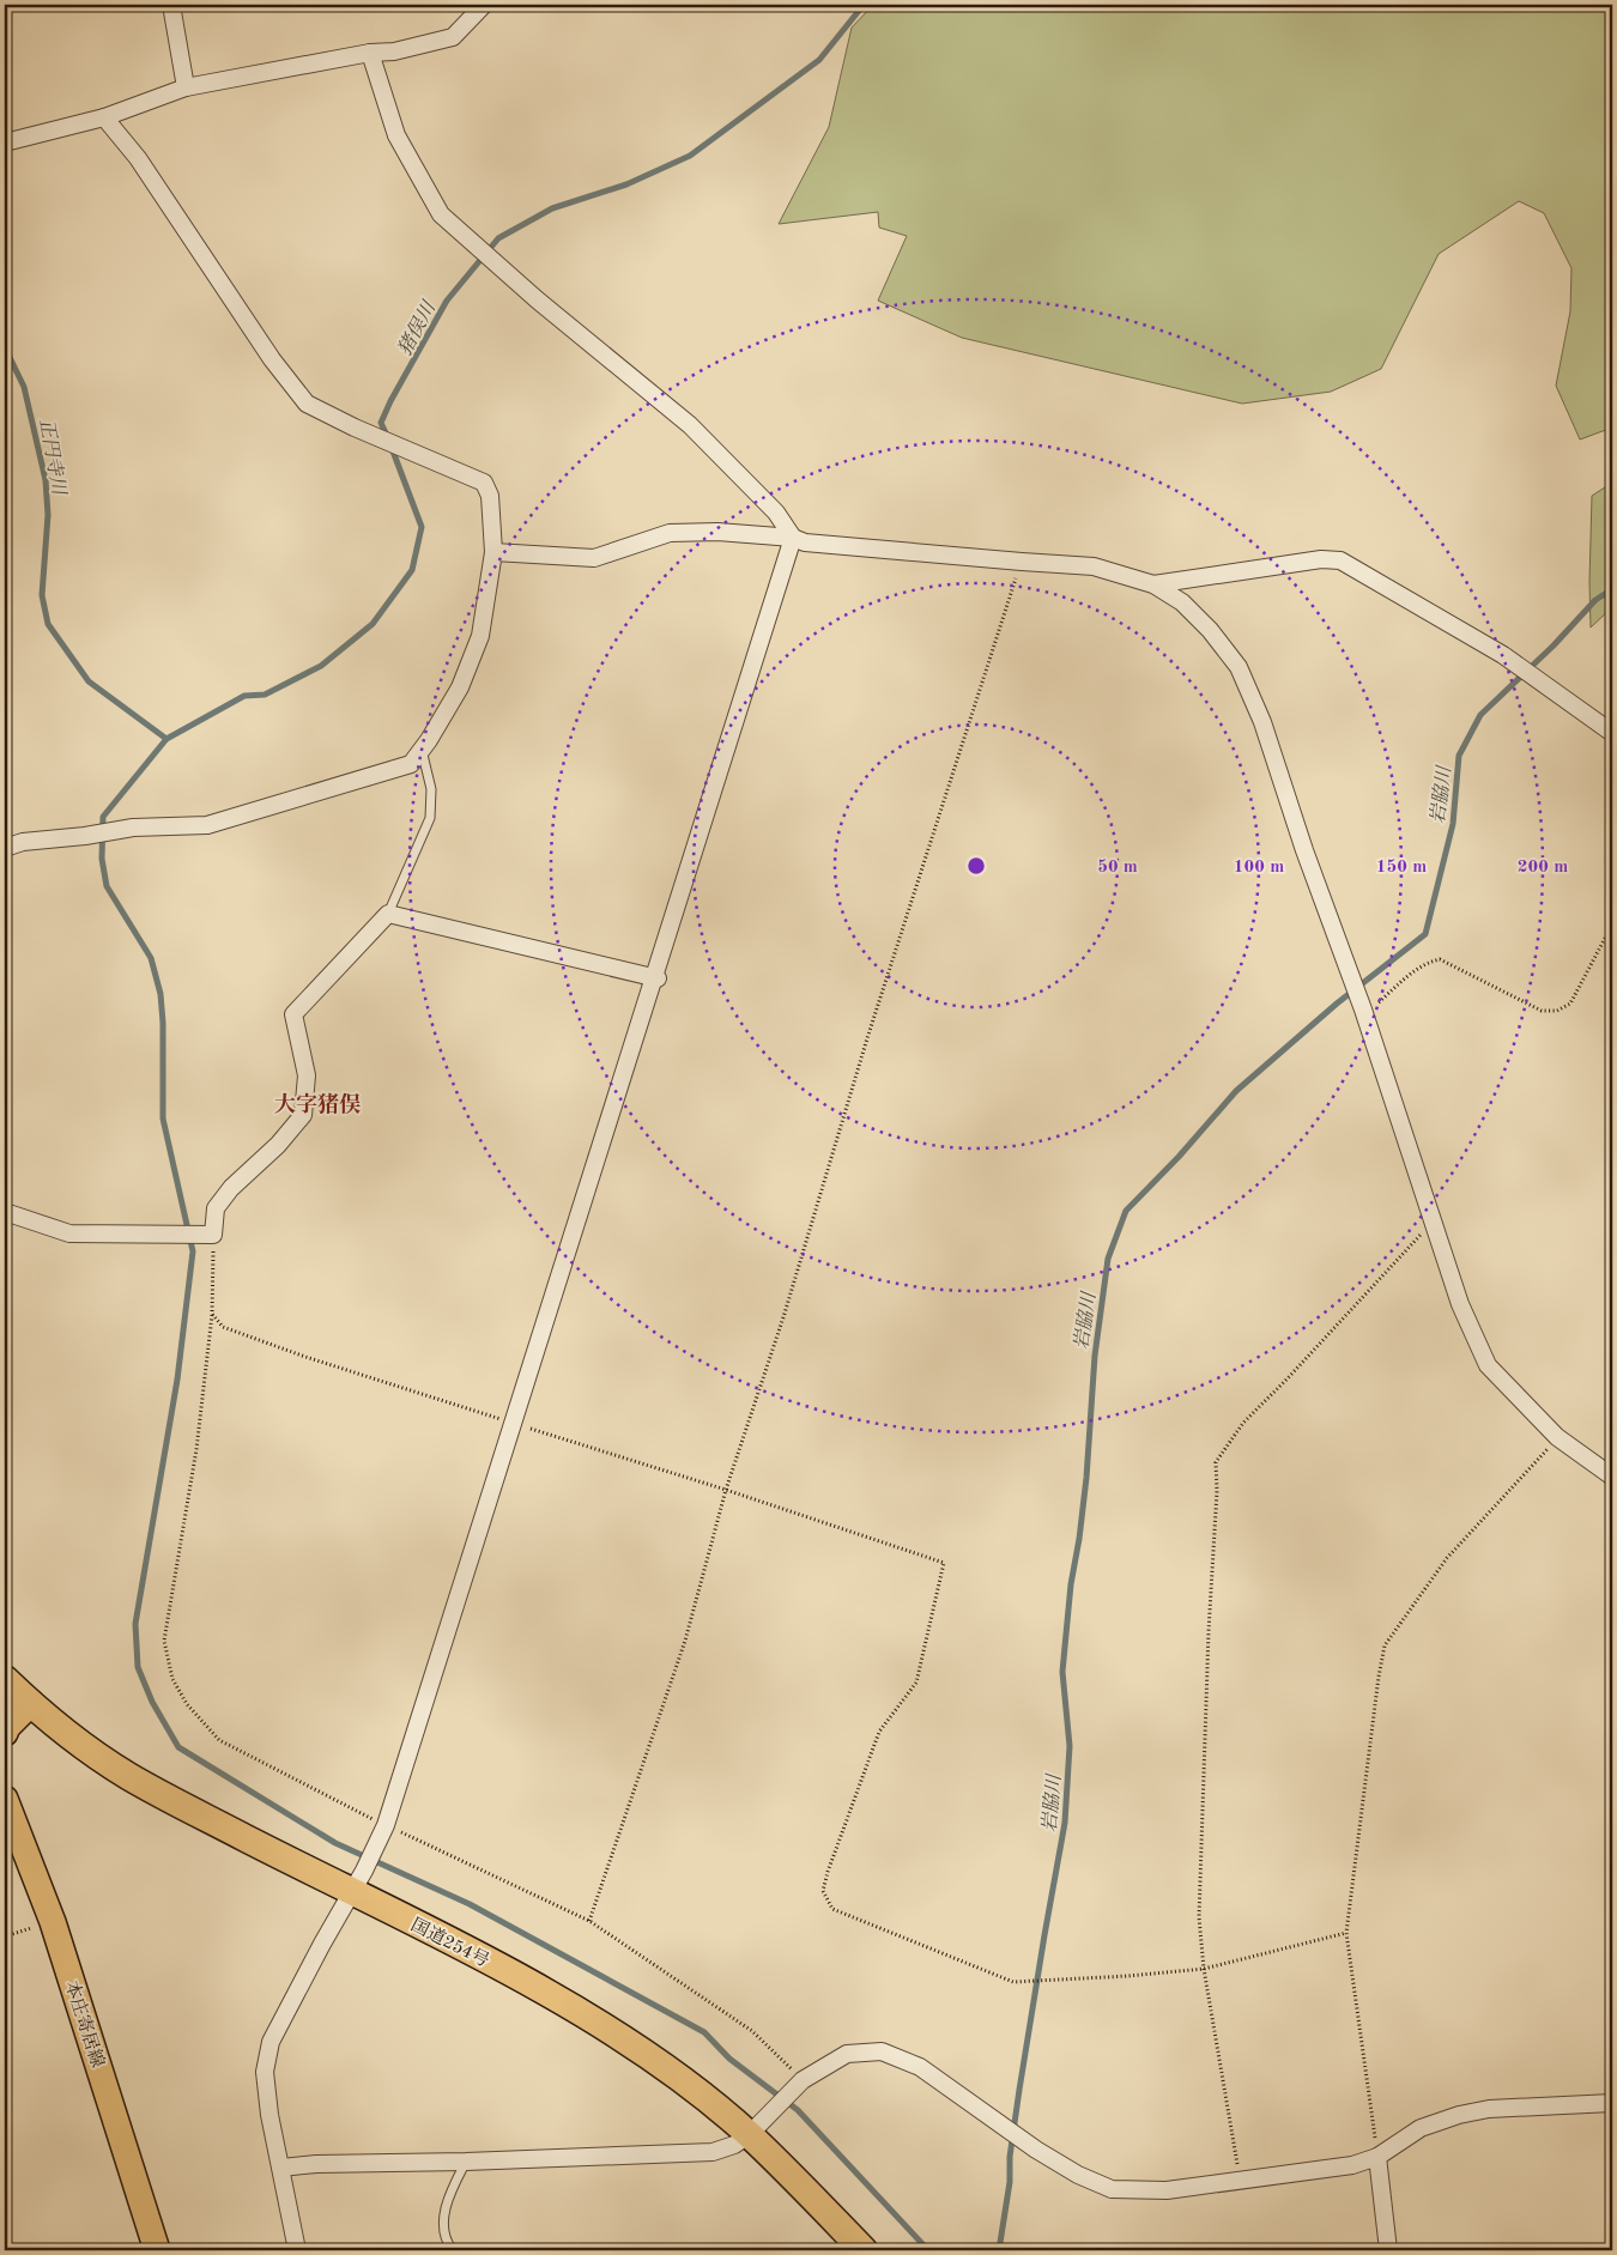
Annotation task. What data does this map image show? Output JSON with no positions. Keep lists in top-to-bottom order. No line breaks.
{"streets":{"highway":["国道254号"],"main road":["本庄寄居線"]},"districts":["大字猪俣"],"water":["猪俣川","正円寺川","岩脇川"],"rings":["50 m","100 m","150 m","200 m"]}
